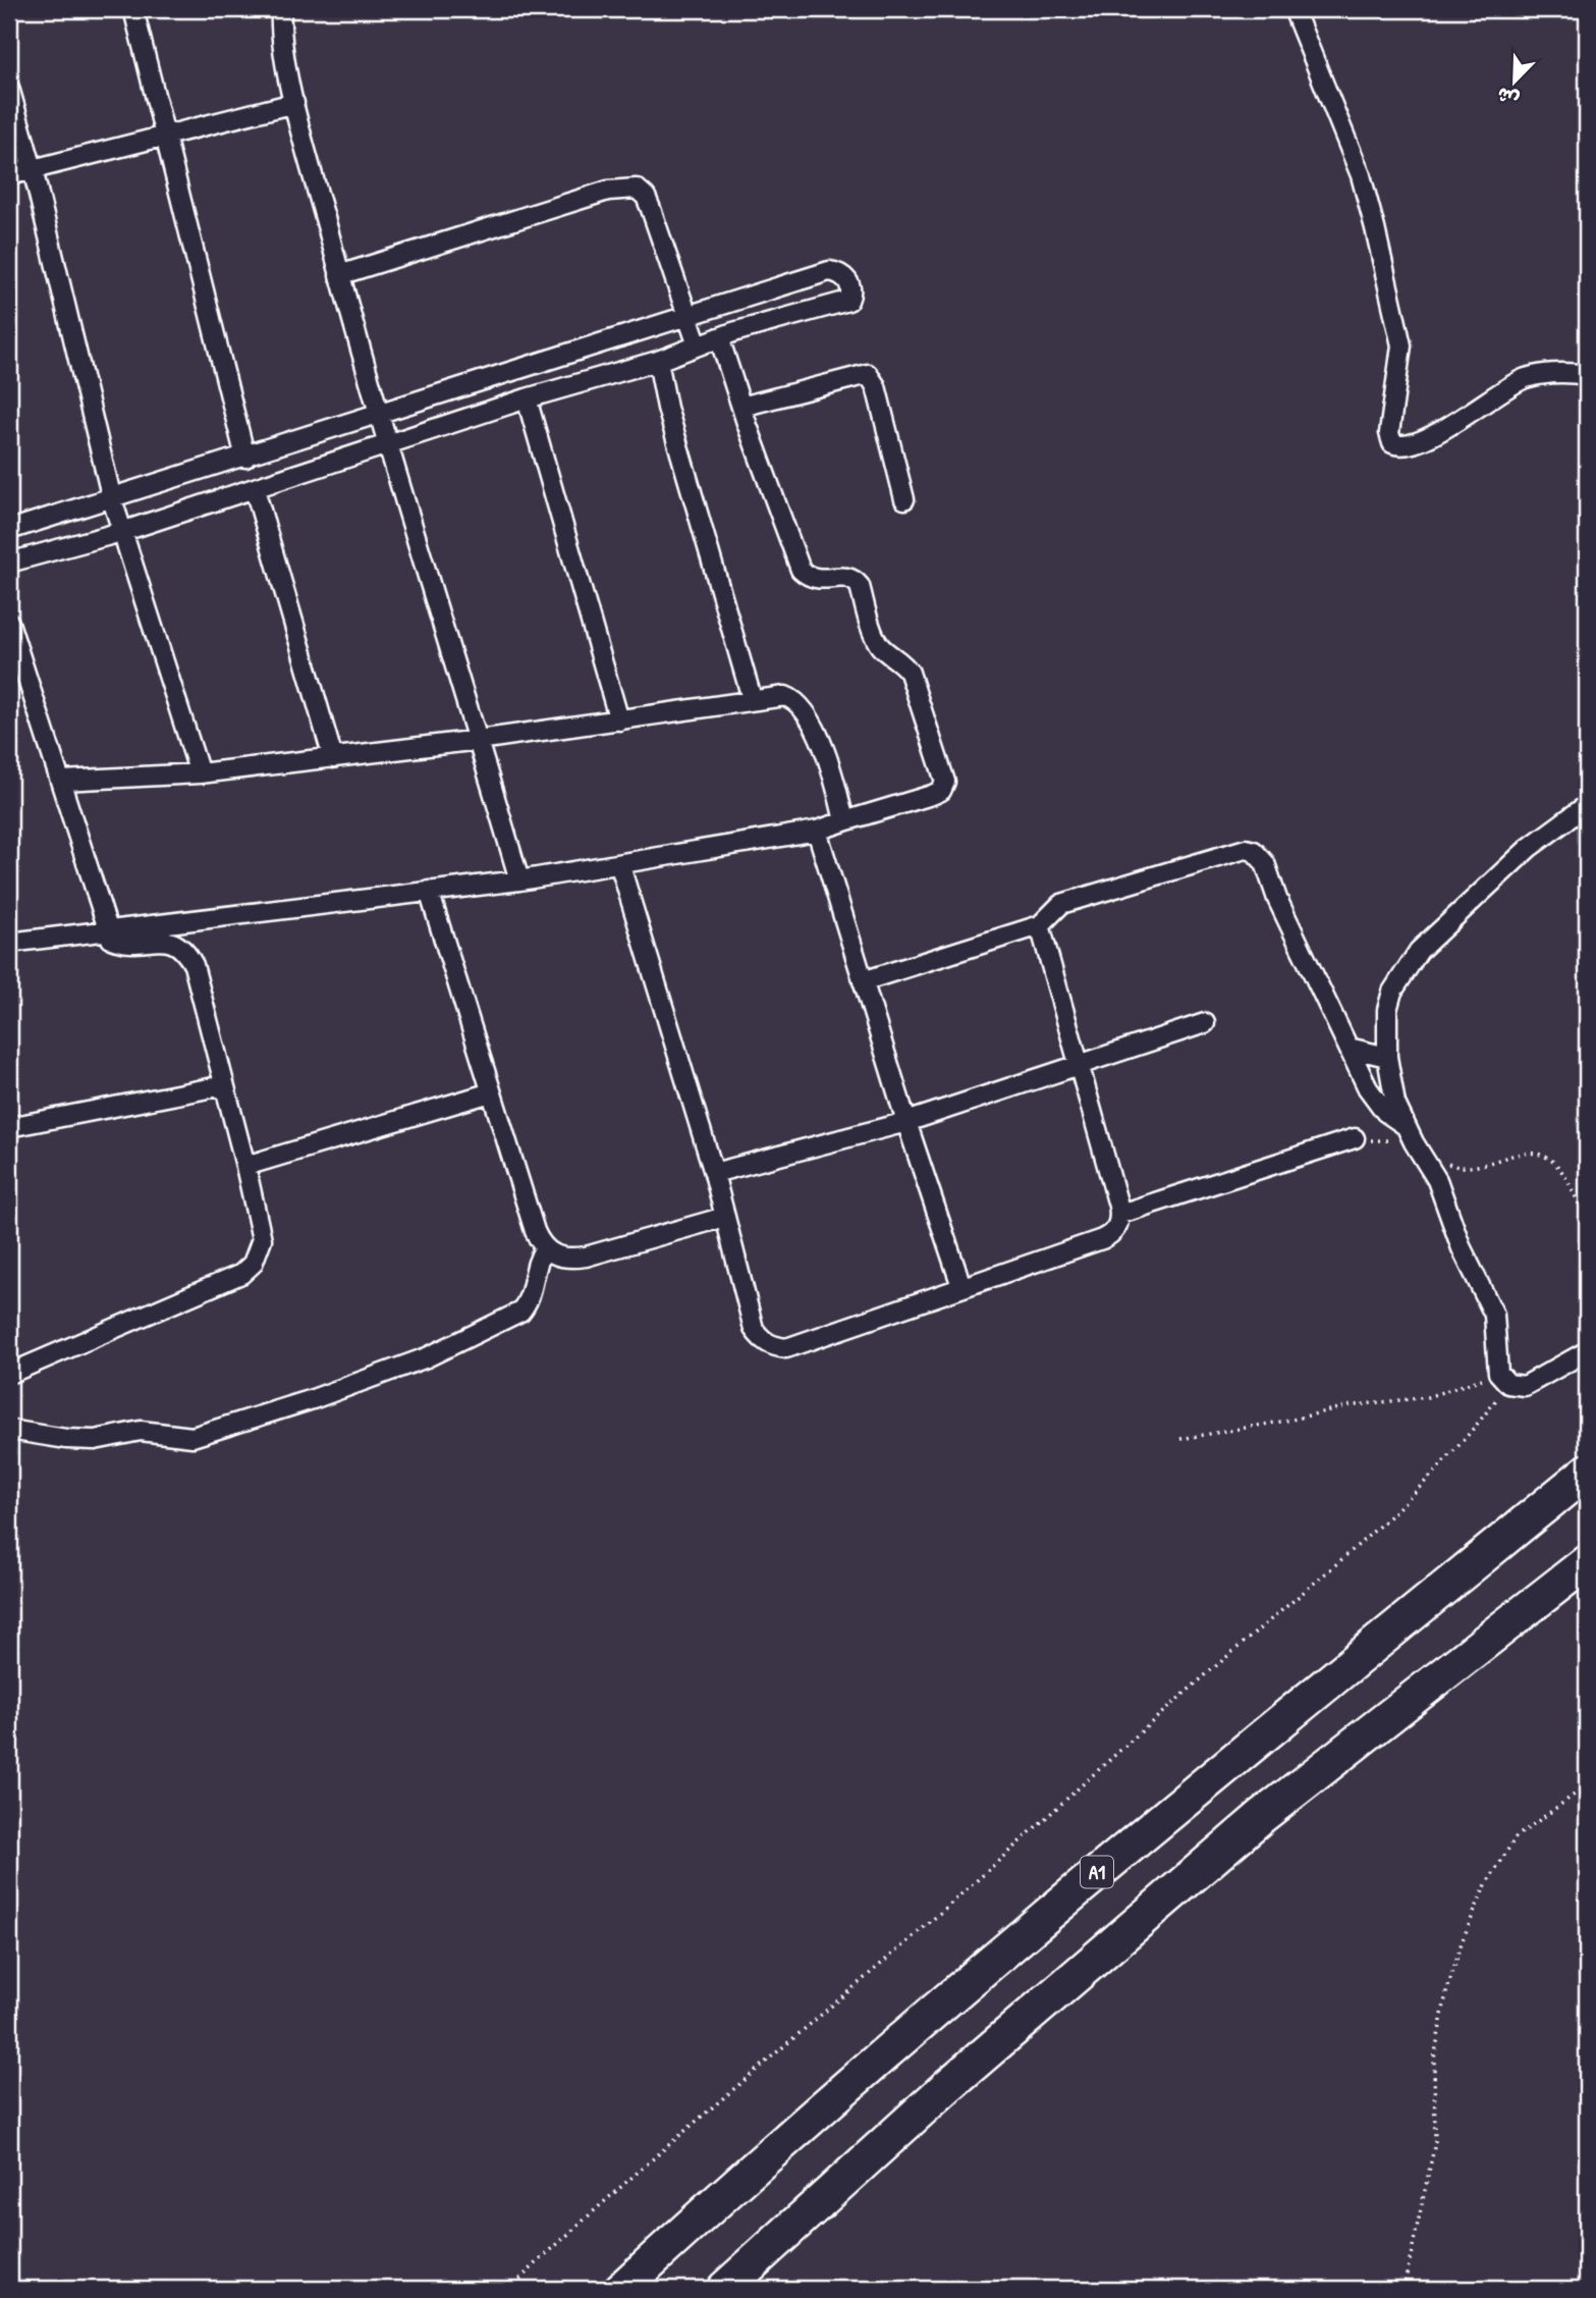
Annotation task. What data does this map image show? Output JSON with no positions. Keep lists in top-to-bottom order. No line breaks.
{"streets":{"highway":["A1"]},"north":"bottom left"}
